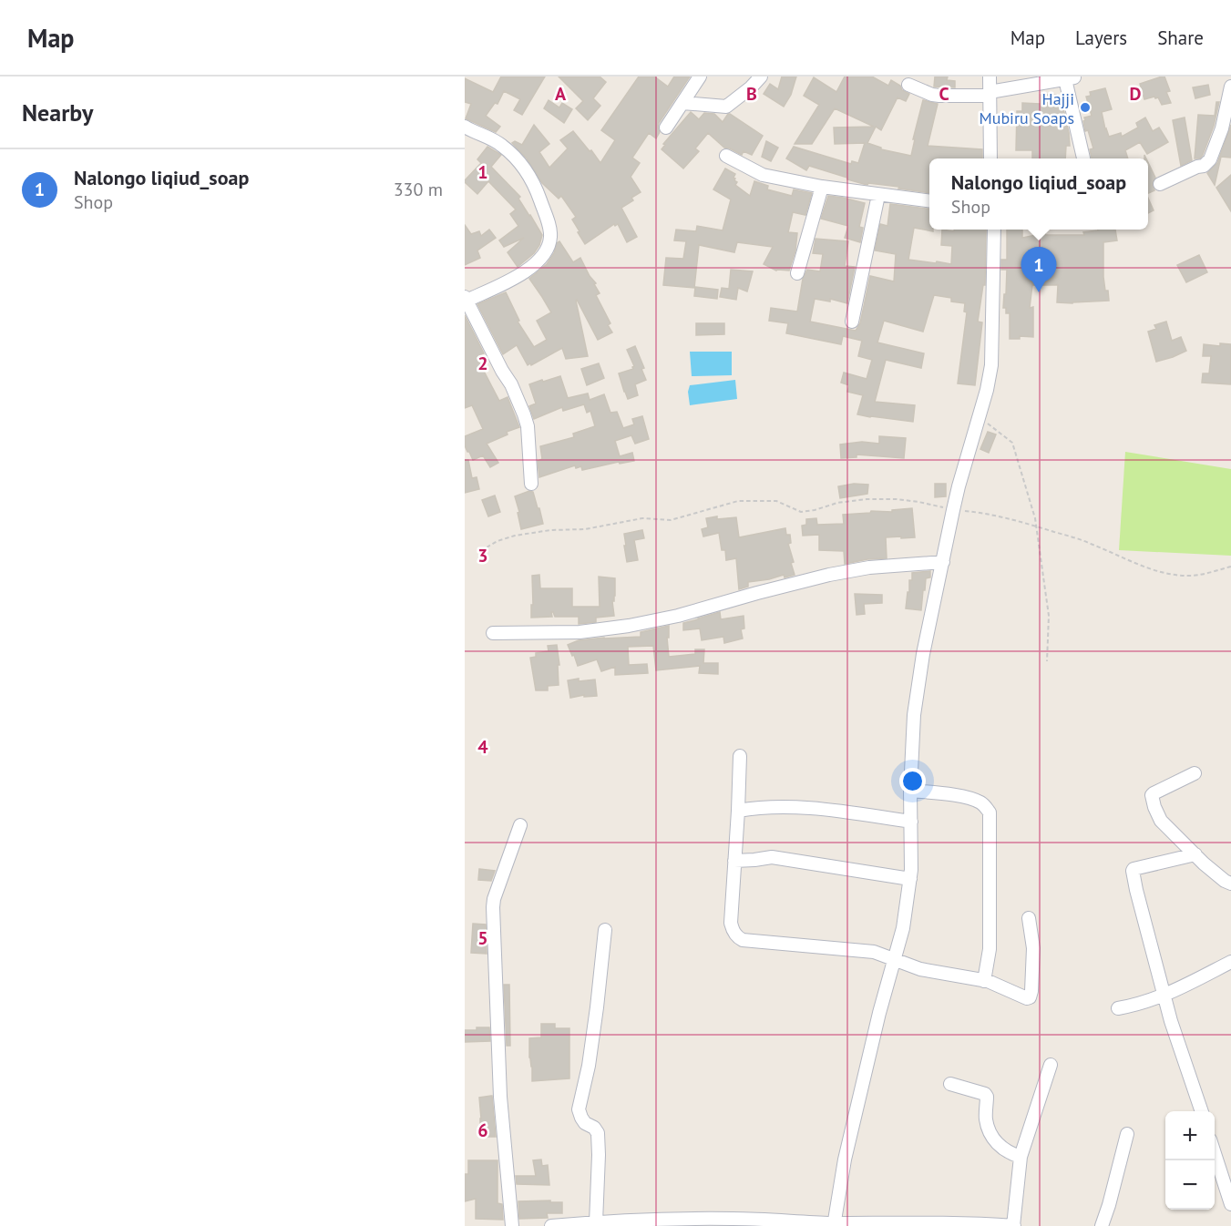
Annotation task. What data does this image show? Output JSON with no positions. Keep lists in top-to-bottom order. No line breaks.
{"places":["Hajji Mubiru Soaps"],"page":{"header":"Map","nav":["Map","Layers","Share"],"heading":"Nearby","list":[{"mark":"1","name":"Nalongo liqiud_soap","note":"Shop","value":"330 m"}],"popup":["Nalongo liqiud_soap","Shop"],"pins":"1","map_buttons":["+","−"]},"grid":{"columns":["A","B","C","D"],"rows":["1","2","3","4","5","6"]}}
